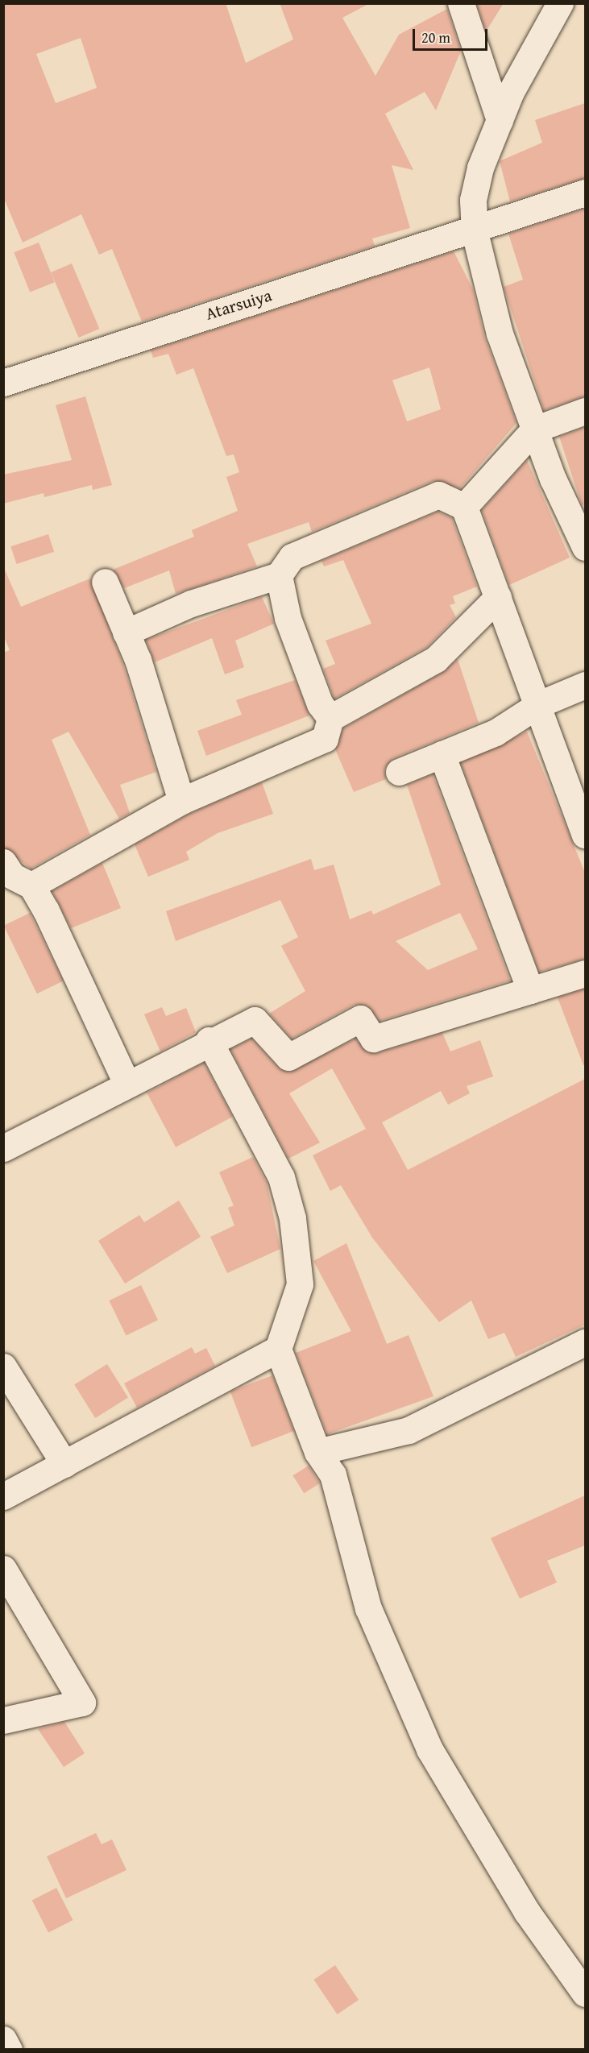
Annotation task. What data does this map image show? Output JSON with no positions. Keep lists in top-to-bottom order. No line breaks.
{"streets":{"street":["Atarsuiya"]},"scale_bar":"20 m"}
